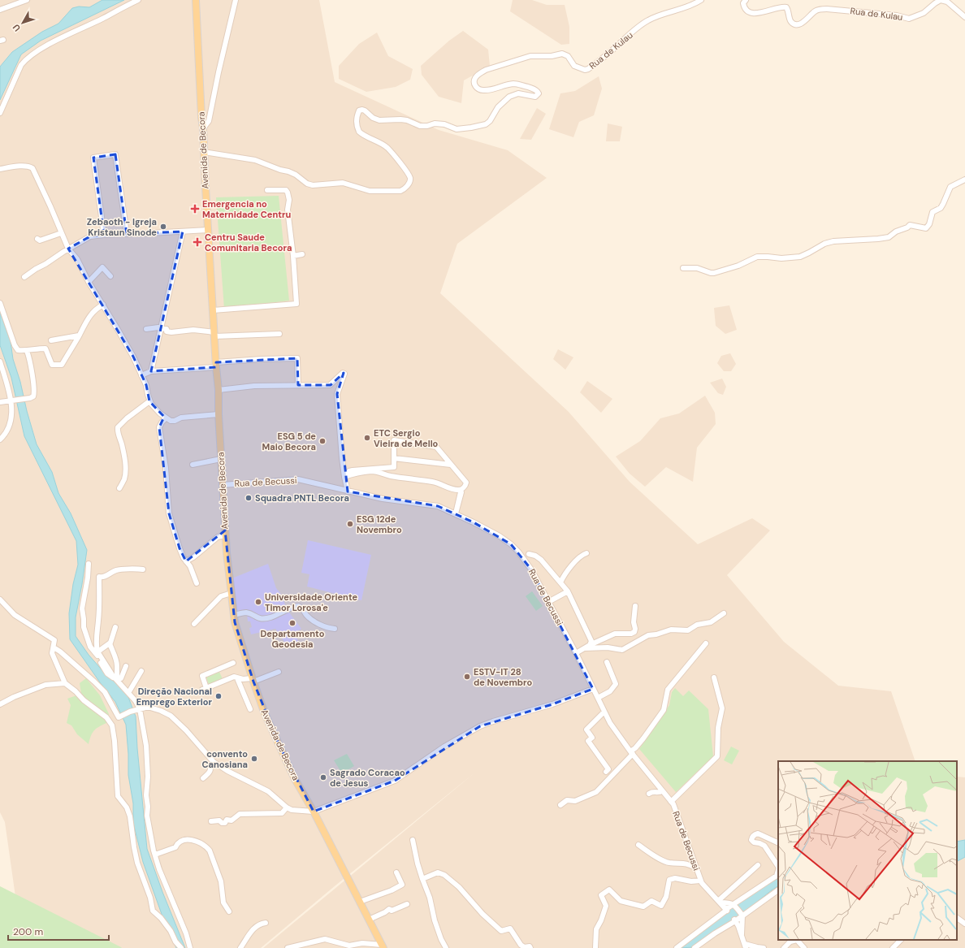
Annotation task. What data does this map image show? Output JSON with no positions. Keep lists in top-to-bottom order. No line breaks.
{"streets":{"main road":["Avenida de Becora"],"street":["Rua de Kulau","Rua de Becussi"]},"crossings":[["Rua de Kulau","Avenida de Becora"],["Avenida de Becora","Rua de Becussi"]],"places":{"health":["Emergencia no Maternidade Centru","Centru Saude Comunitaria Becora"],"other":["Zebaoth - Igreja Kristaun Sinode","ETC Sergio Vieira de Mello","ESG 5 de Maio Becora","Squadra PNTL Becora","ESG 12de Novembro","Universidade Oriente Timor Lorosa'e","Departamento Geodesia","ESTV-IT 28 de Novembro","Direção Nacional Emprego Exterior","convento Canosiana","Sagrado Coracao de Jesus"]},"scale_bar":"200 m","north":"bottom left"}
